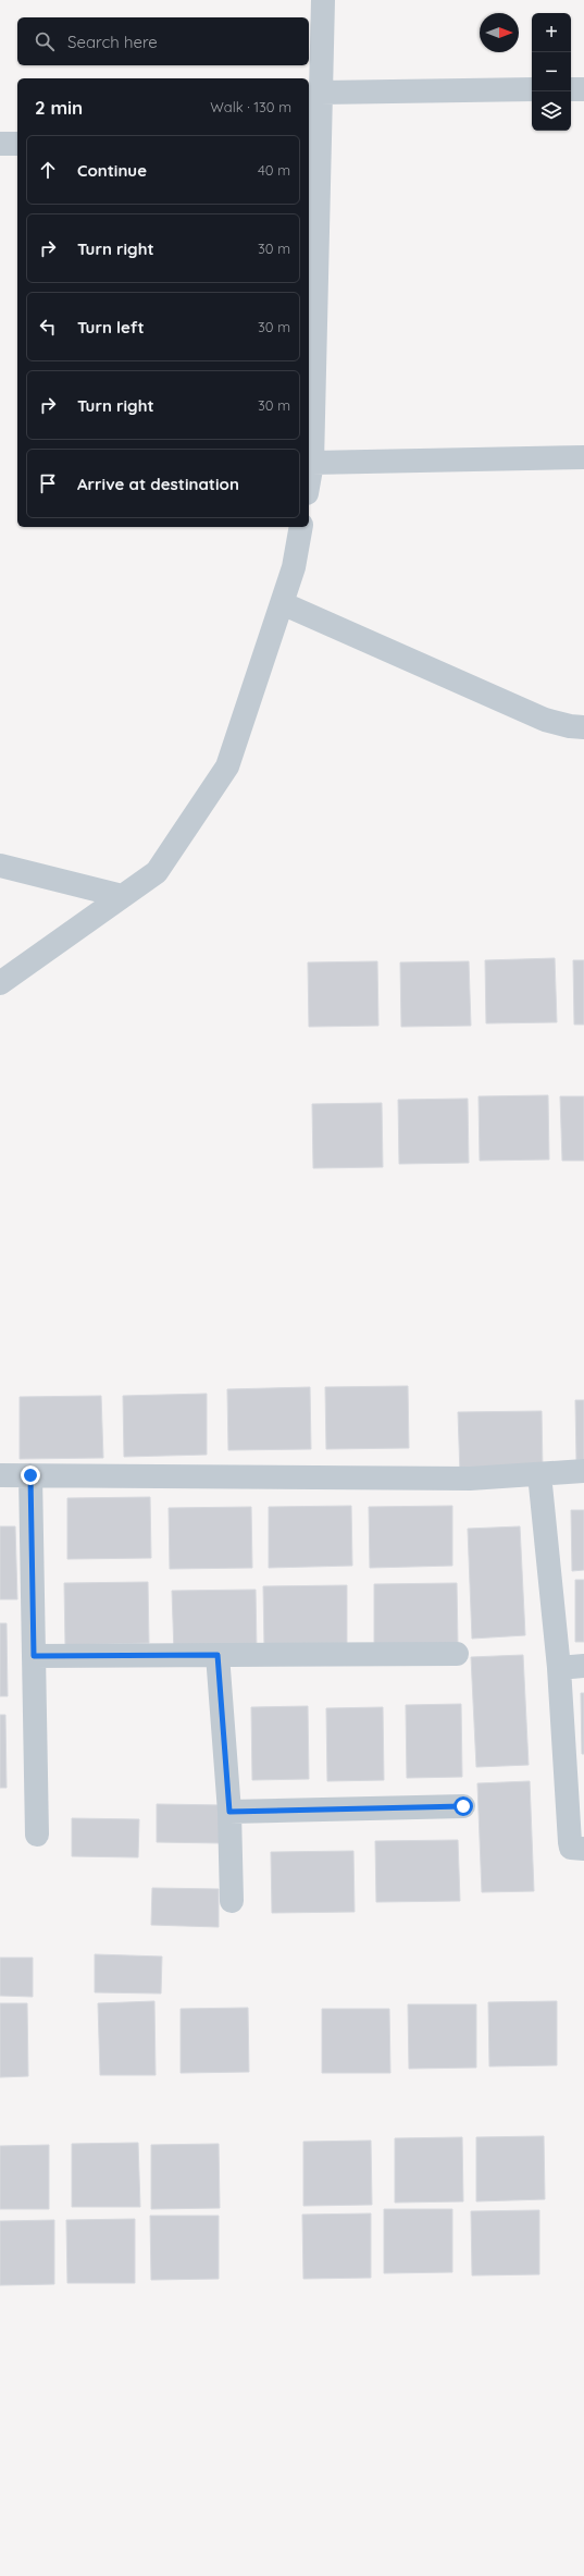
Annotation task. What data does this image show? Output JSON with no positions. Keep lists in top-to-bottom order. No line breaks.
{"north":"right","page":{"map_buttons":["+","−"],"search":"Search here","heading":["2 min","Walk · 130 m"],"list":[["Continue","40 m"],["Turn right","30 m"],["Turn left","30 m"],["Turn right","30 m"],"Arrive at destination"]}}
